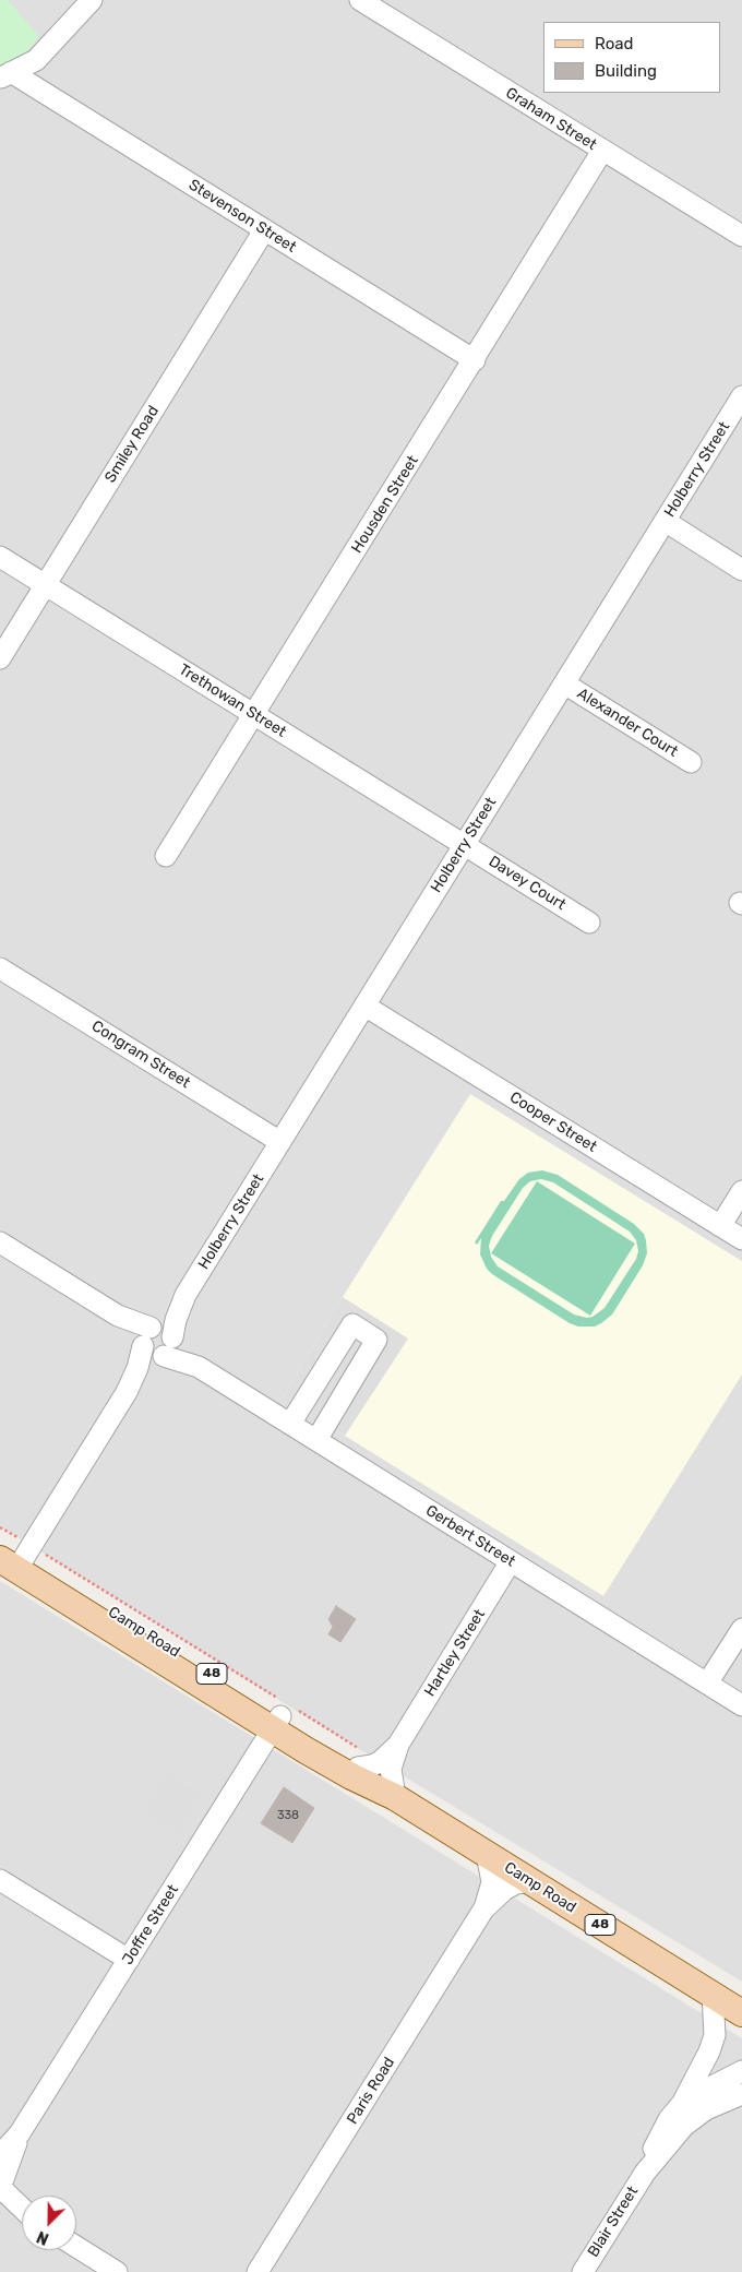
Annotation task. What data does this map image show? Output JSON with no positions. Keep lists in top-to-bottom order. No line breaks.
{"streets":{"main road":["Camp Road","48"],"street":["Graham Street","Stevenson Street","Smiley Road","Holberry Street","Housden Street","Trethowan Street","Alexander Court","Davey Court","Congram Street","Cooper Street","Gerbert Street","Hartley Street","Joffre Street","Paris Road","Blair Street"]},"crossings":[["Graham Street","Housden Street"],["Stevenson Street","Smiley Road"],["Stevenson Street","Housden Street"],["Smiley Road","Trethowan Street"],["Holberry Street","Trethowan Street"],["Holberry Street","Alexander Court"],["Holberry Street","Davey Court"],["Holberry Street","Congram Street"],["Holberry Street","Cooper Street"],["Holberry Street","Gerbert Street"],["Holberry Street","Camp Road"],["Housden Street","Trethowan Street"],["Trethowan Street","Davey Court"],["Gerbert Street","Hartley Street"],["Camp Road","Hartley Street"],["Camp Road","Joffre Street"],["Camp Road","Paris Road"],["Camp Road","Blair Street"]],"house_numbers":["338"],"legend":["Road","Building"],"north":"bottom left"}
